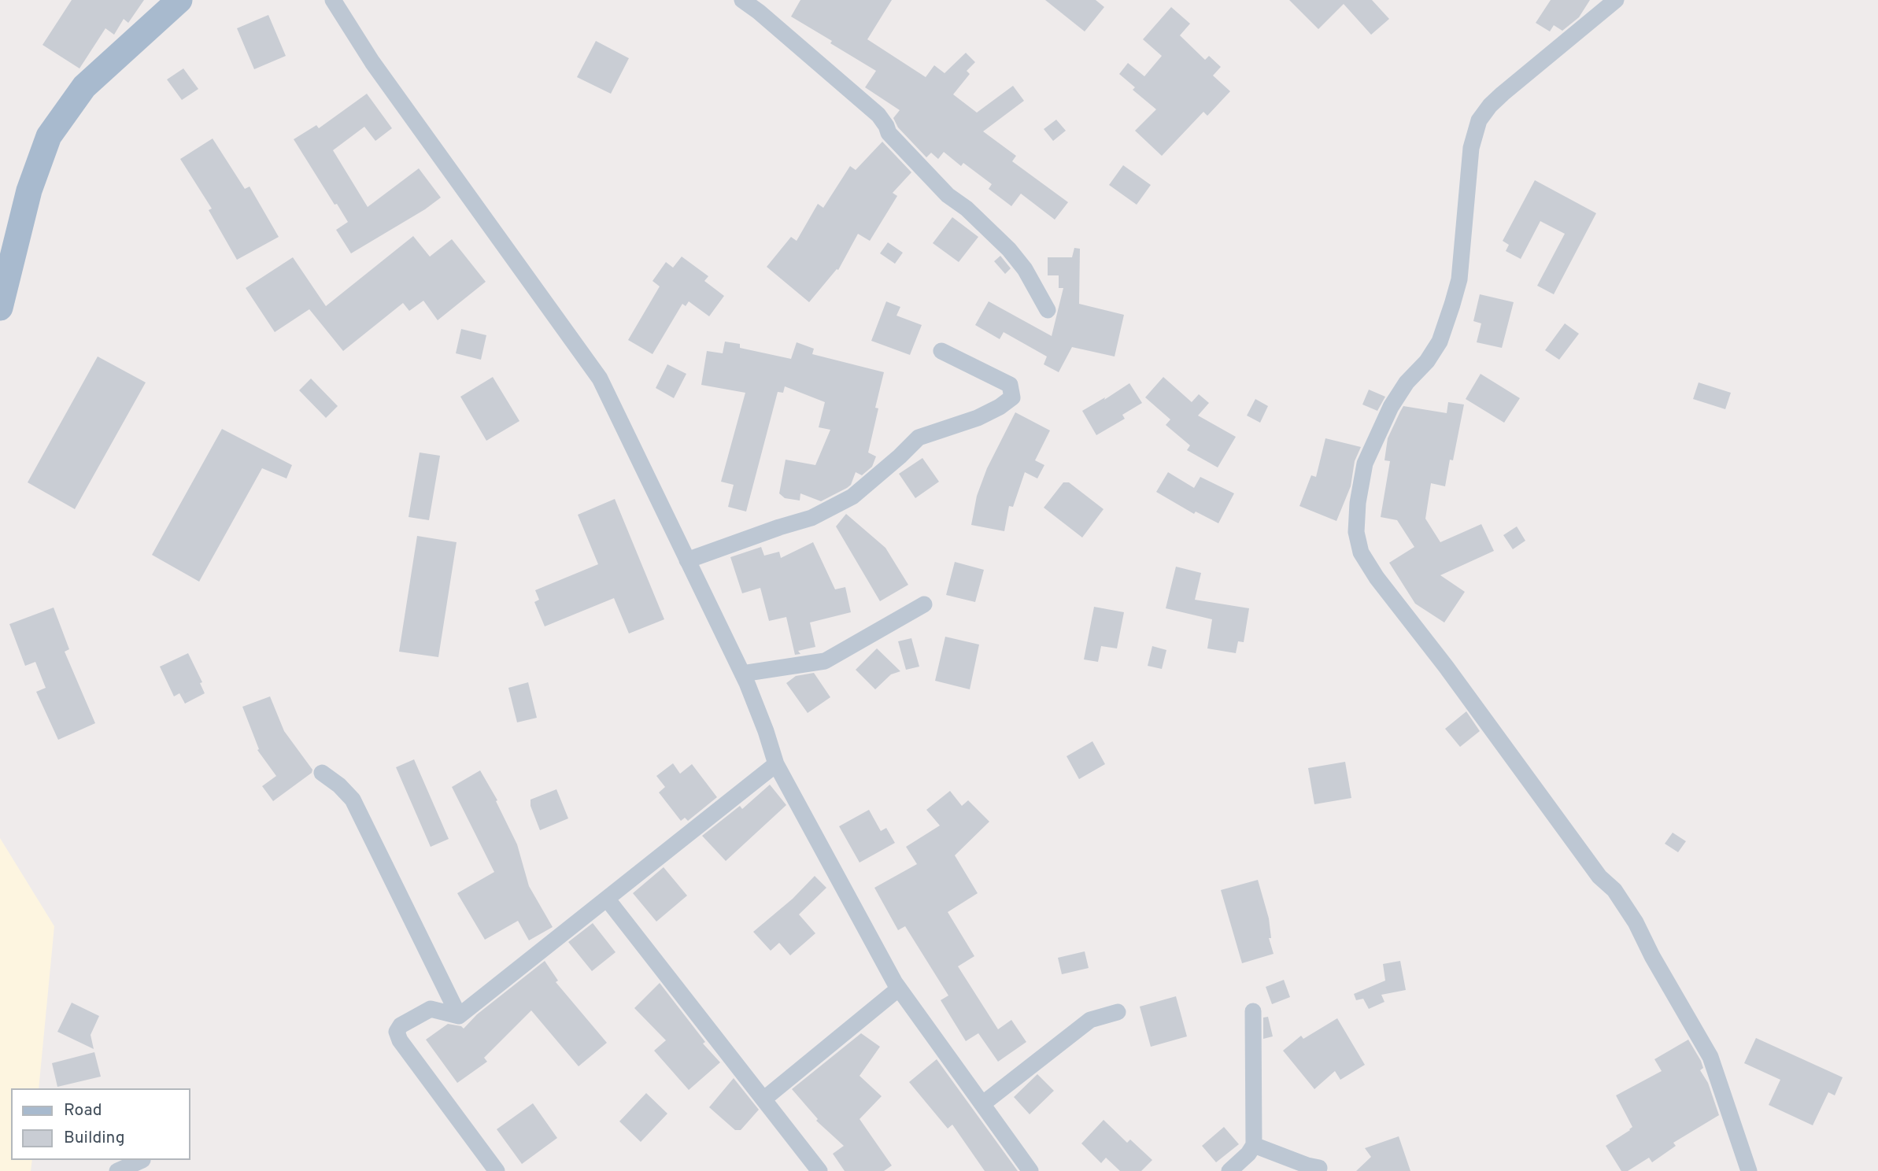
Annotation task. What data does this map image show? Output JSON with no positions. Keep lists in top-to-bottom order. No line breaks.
{"legend":["Road","Building"]}
